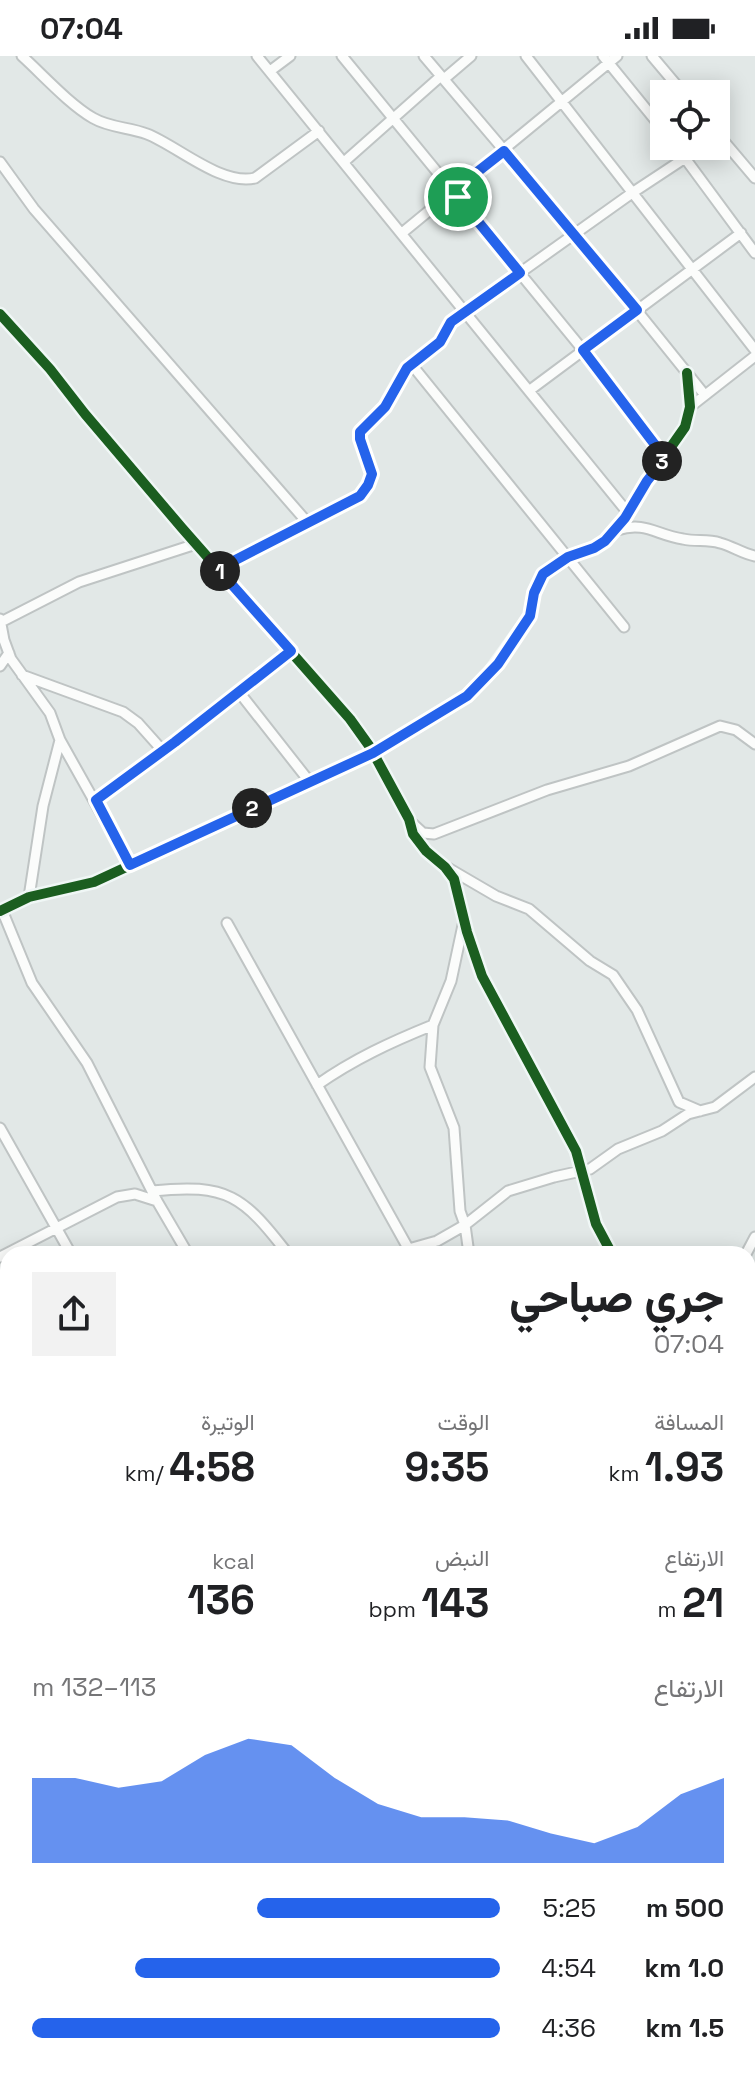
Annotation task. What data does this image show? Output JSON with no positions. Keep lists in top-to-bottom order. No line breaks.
{"page":{"status":"07:04","pins":["3","1","2"],"heading":["جري صباحي","07:04"],"stats":[["المسافة","1.93 km"],["الوقت","9:35"],["الوتيرة","4:58 /km"],["الارتفاع","21 m"],["النبض","143 bpm"],["kcal","136"]],"chart":["الارتفاع","113–132 m"],"list":[{"name":"500 m","note":"5:25"},{"name":"1.0 km","note":"4:54"},{"name":"1.5 km","note":"4:36"}]}}
